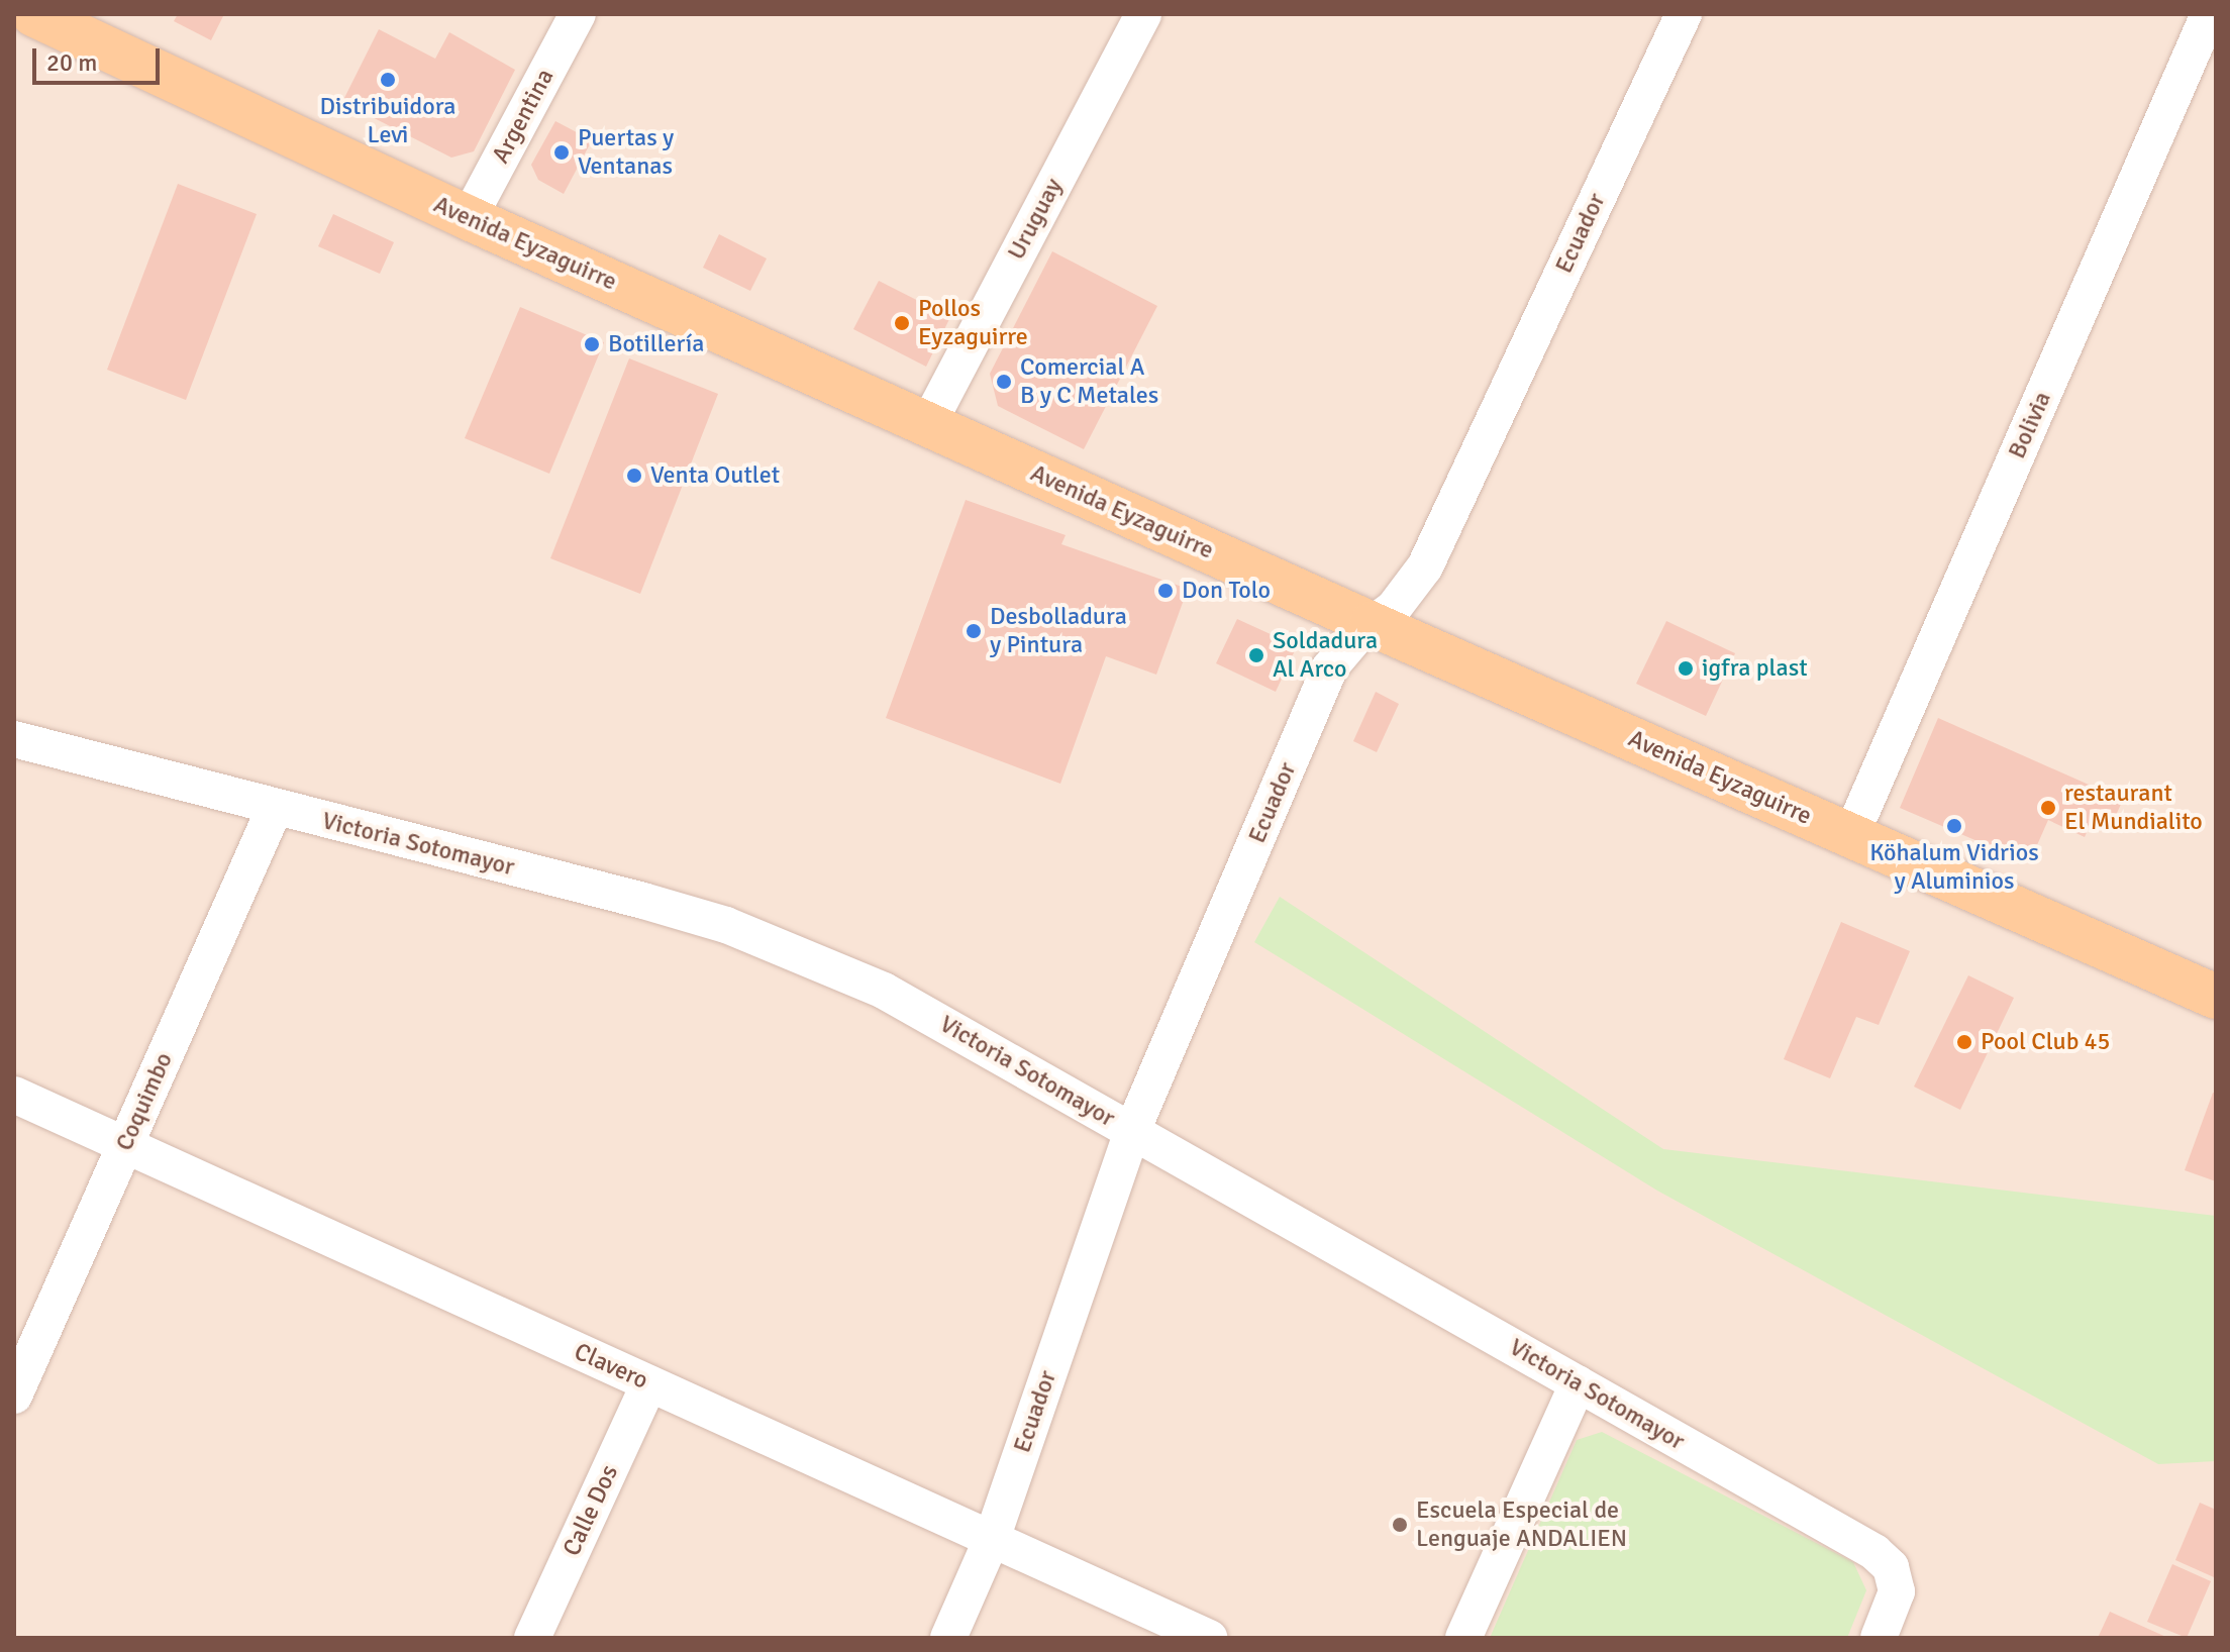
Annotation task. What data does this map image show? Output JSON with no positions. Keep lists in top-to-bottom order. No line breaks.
{"streets":{"main road":["Avenida Eyzaguirre"],"street":["Argentina","Uruguay","Ecuador","Bolivia","Victoria Sotomayor","Coquimbo","Clavero","Calle Dos"]},"crossings":[["Argentina","Avenida Eyzaguirre"],["Uruguay","Avenida Eyzaguirre"],["Ecuador","Avenida Eyzaguirre"],["Ecuador","Victoria Sotomayor"],["Ecuador","Clavero"],["Avenida Eyzaguirre","Bolivia"],["Victoria Sotomayor","Coquimbo"],["Coquimbo","Clavero"],["Clavero","Calle Dos"]],"places":["Distribuidora Levi","Puertas y Ventanas","Pollos Eyzaguirre","Botillería","Comercial A B y C Metales","Venta Outlet","Don Tolo","Desbolladura y Pintura","Soldadura Al Arco","igfra plast","restaurant El Mundialito","Köhalum Vidrios y Aluminios","Pool Club 45","Escuela Especial de Lenguaje ANDALIEN"],"scale_bar":"20 m"}
